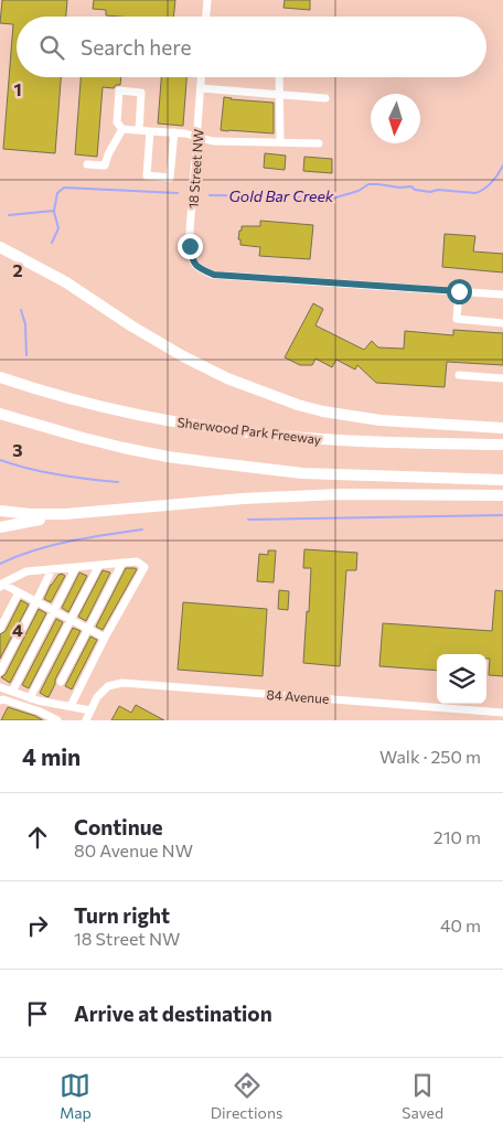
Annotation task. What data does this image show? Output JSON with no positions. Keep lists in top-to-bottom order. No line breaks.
{"streets":{"highway":["Sherwood Park Freeway"],"street":["18 Street NW","84 Avenue"]},"water":["Gold Bar Creek"],"north":"bottom","page":{"search":"Search here","heading":["4 min","Walk · 250 m"],"list":[["Continue","80 Avenue NW","210 m"],["Turn right","18 Street NW","40 m"],"Arrive at destination"],"nav":["Map","Directions","Saved"]},"grid":{"rows":["1","2","3","4"]}}
